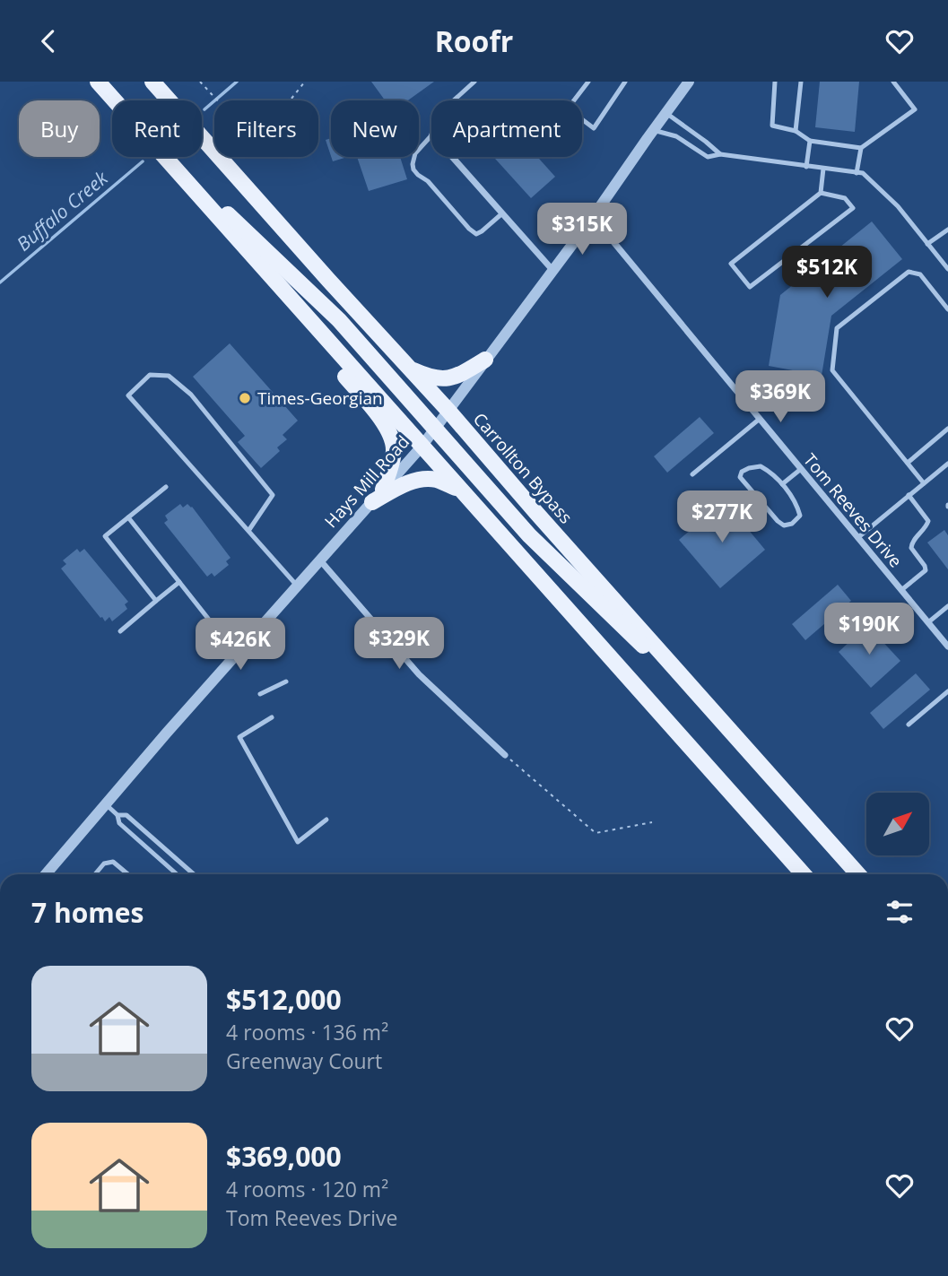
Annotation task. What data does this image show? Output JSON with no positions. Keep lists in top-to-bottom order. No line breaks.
{"streets":{"main road":["Carrollton Bypass"],"street":["Hays Mill Road","Tom Reeves Drive"]},"crossings":[["Carrollton Bypass","Hays Mill Road"],["Hays Mill Road","Tom Reeves Drive"]],"water":["Buffalo Creek"],"places":["Times-Georgian"],"north":"top right","page":{"header":"Roofr","chip":["Buy","Rent","Filters","New","Apartment"],"price":["$315K","$512K","$369K","$277K","$190K","$329K","$426K"],"heading":"7 homes","list":[{"name":"$512,000","note":"4 rooms · 136 m² · Greenway Court"},{"name":"$369,000","note":"4 rooms · 120 m² · Tom Reeves Drive"}]}}
